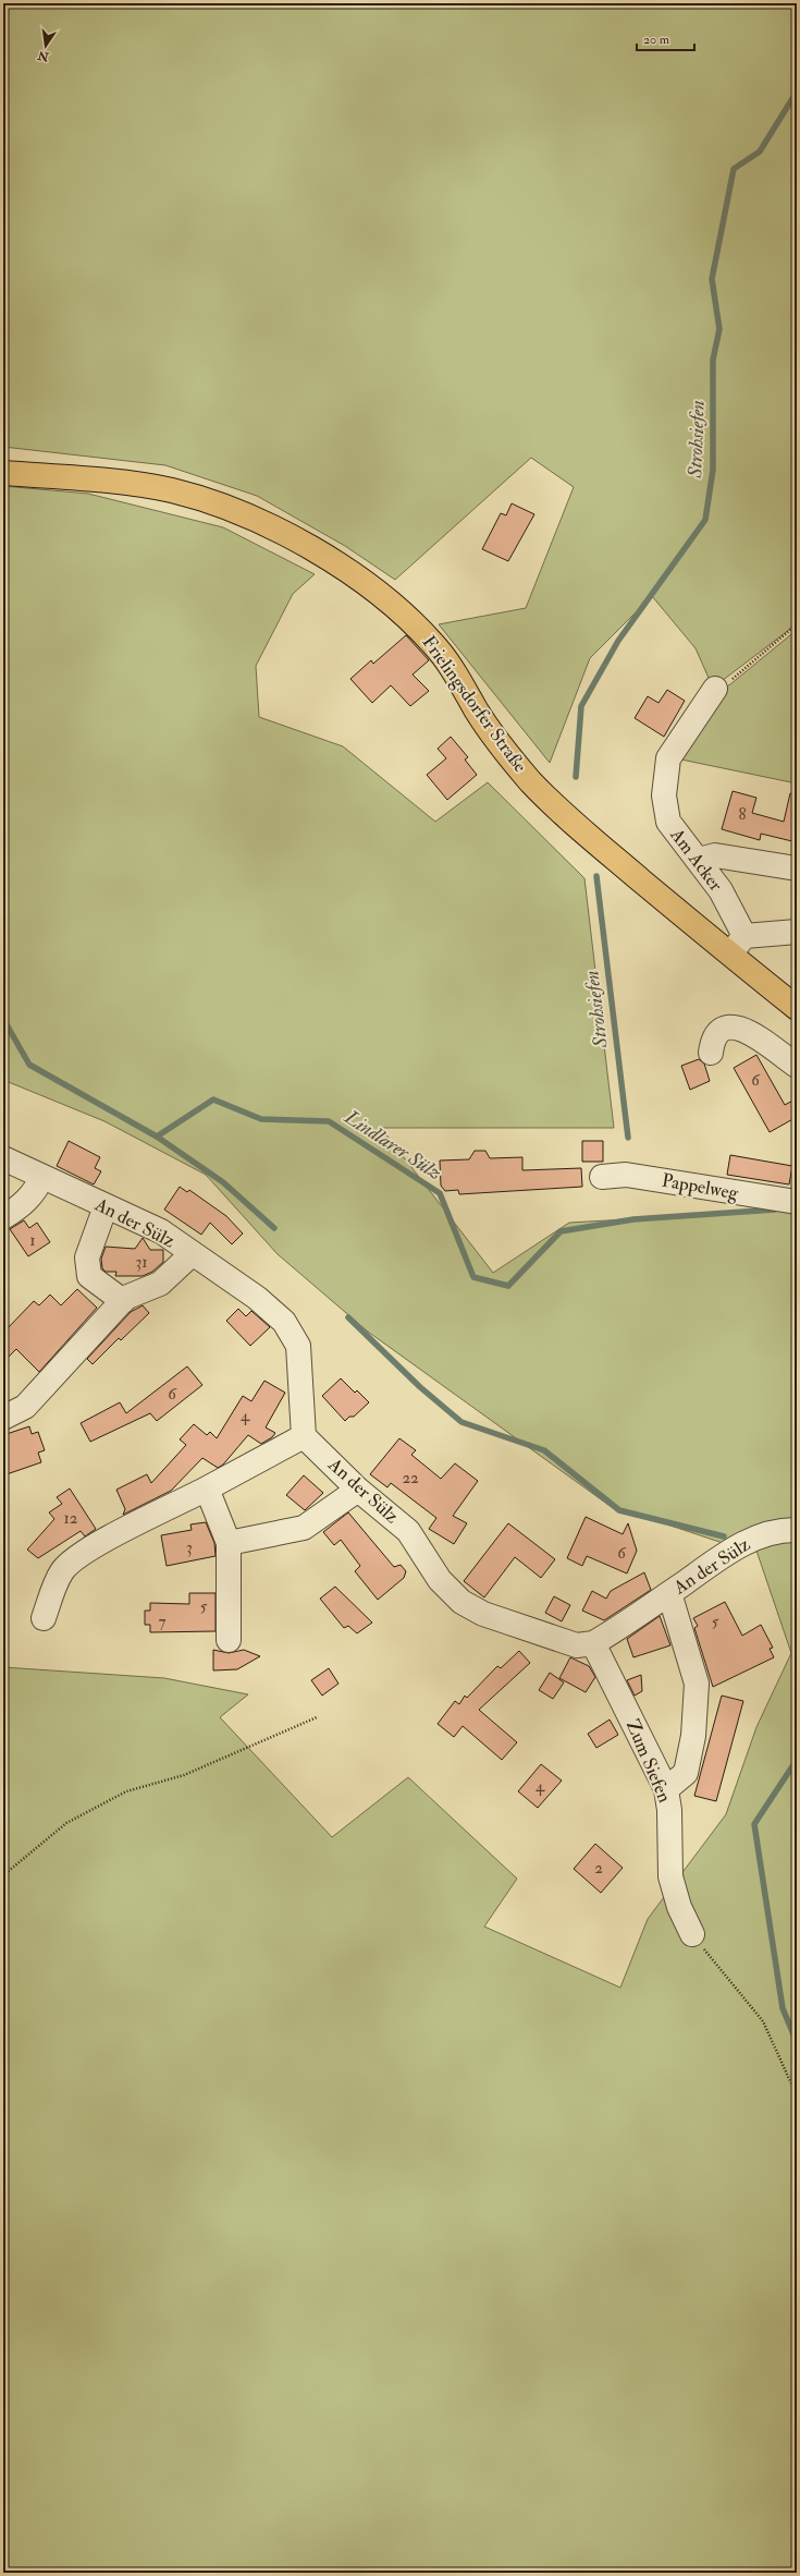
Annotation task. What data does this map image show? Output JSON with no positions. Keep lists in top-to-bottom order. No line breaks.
{"streets":{"main road":["Frielingsdorfer Straße"],"street":["Am Acker","Pappelweg","An der Sülz","Zum Siefen"]},"crossings":[["Frielingsdorfer Straße","Am Acker"],["An der Sülz","Zum Siefen"]],"water":["Strohsiefen","Lindlarer Sülz"],"house_numbers":["8","6","1","31","6","4","22","12","3","6","5","7","5","4","2"],"scale_bar":"20 m","north":"bottom"}
